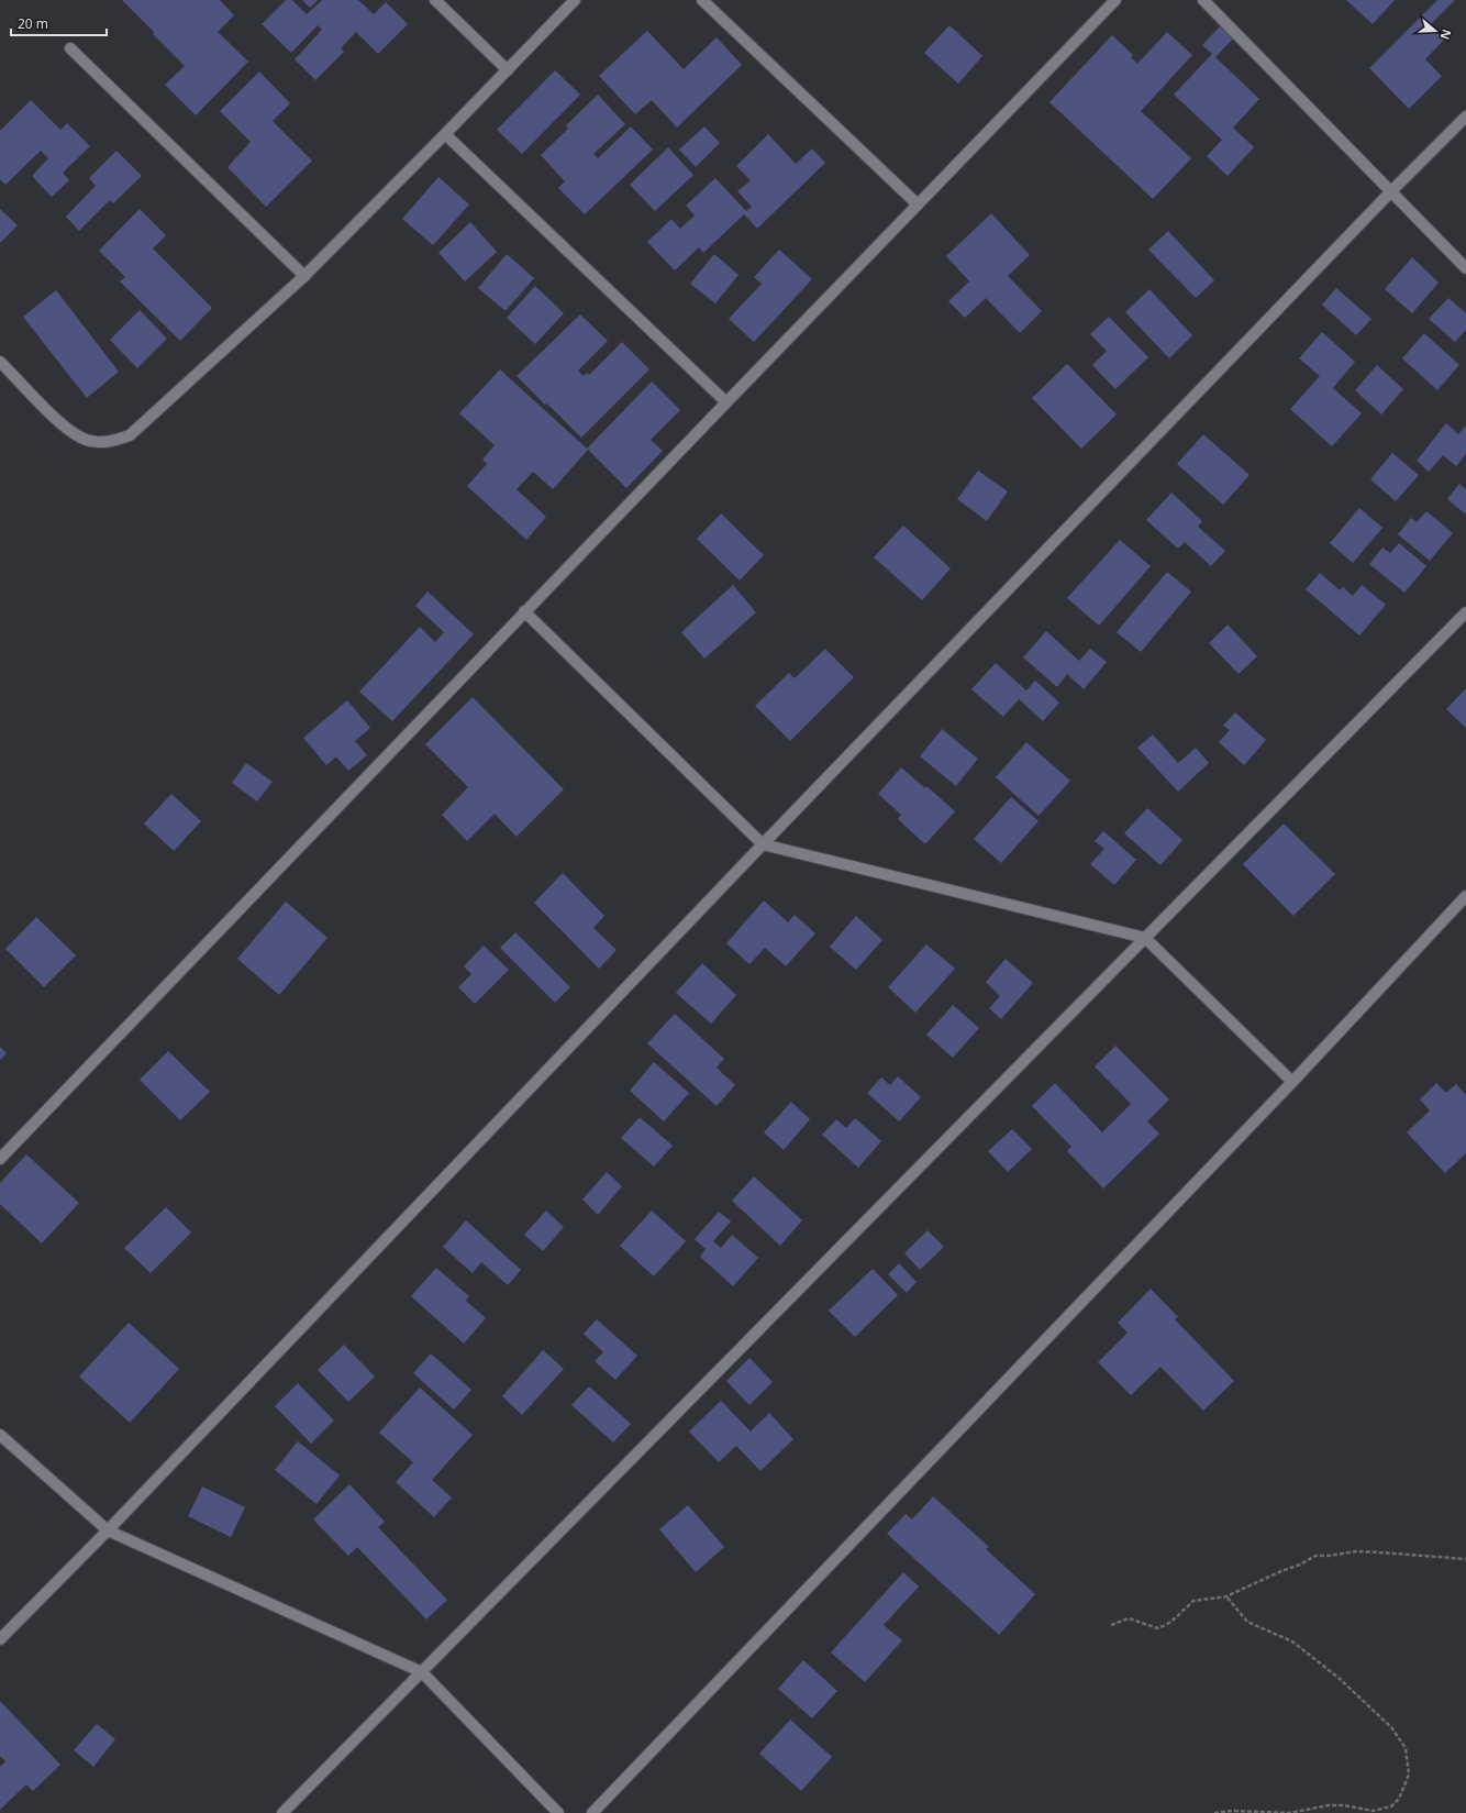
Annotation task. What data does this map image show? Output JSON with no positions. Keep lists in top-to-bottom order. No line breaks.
{"scale_bar":"20 m","north":"right"}
